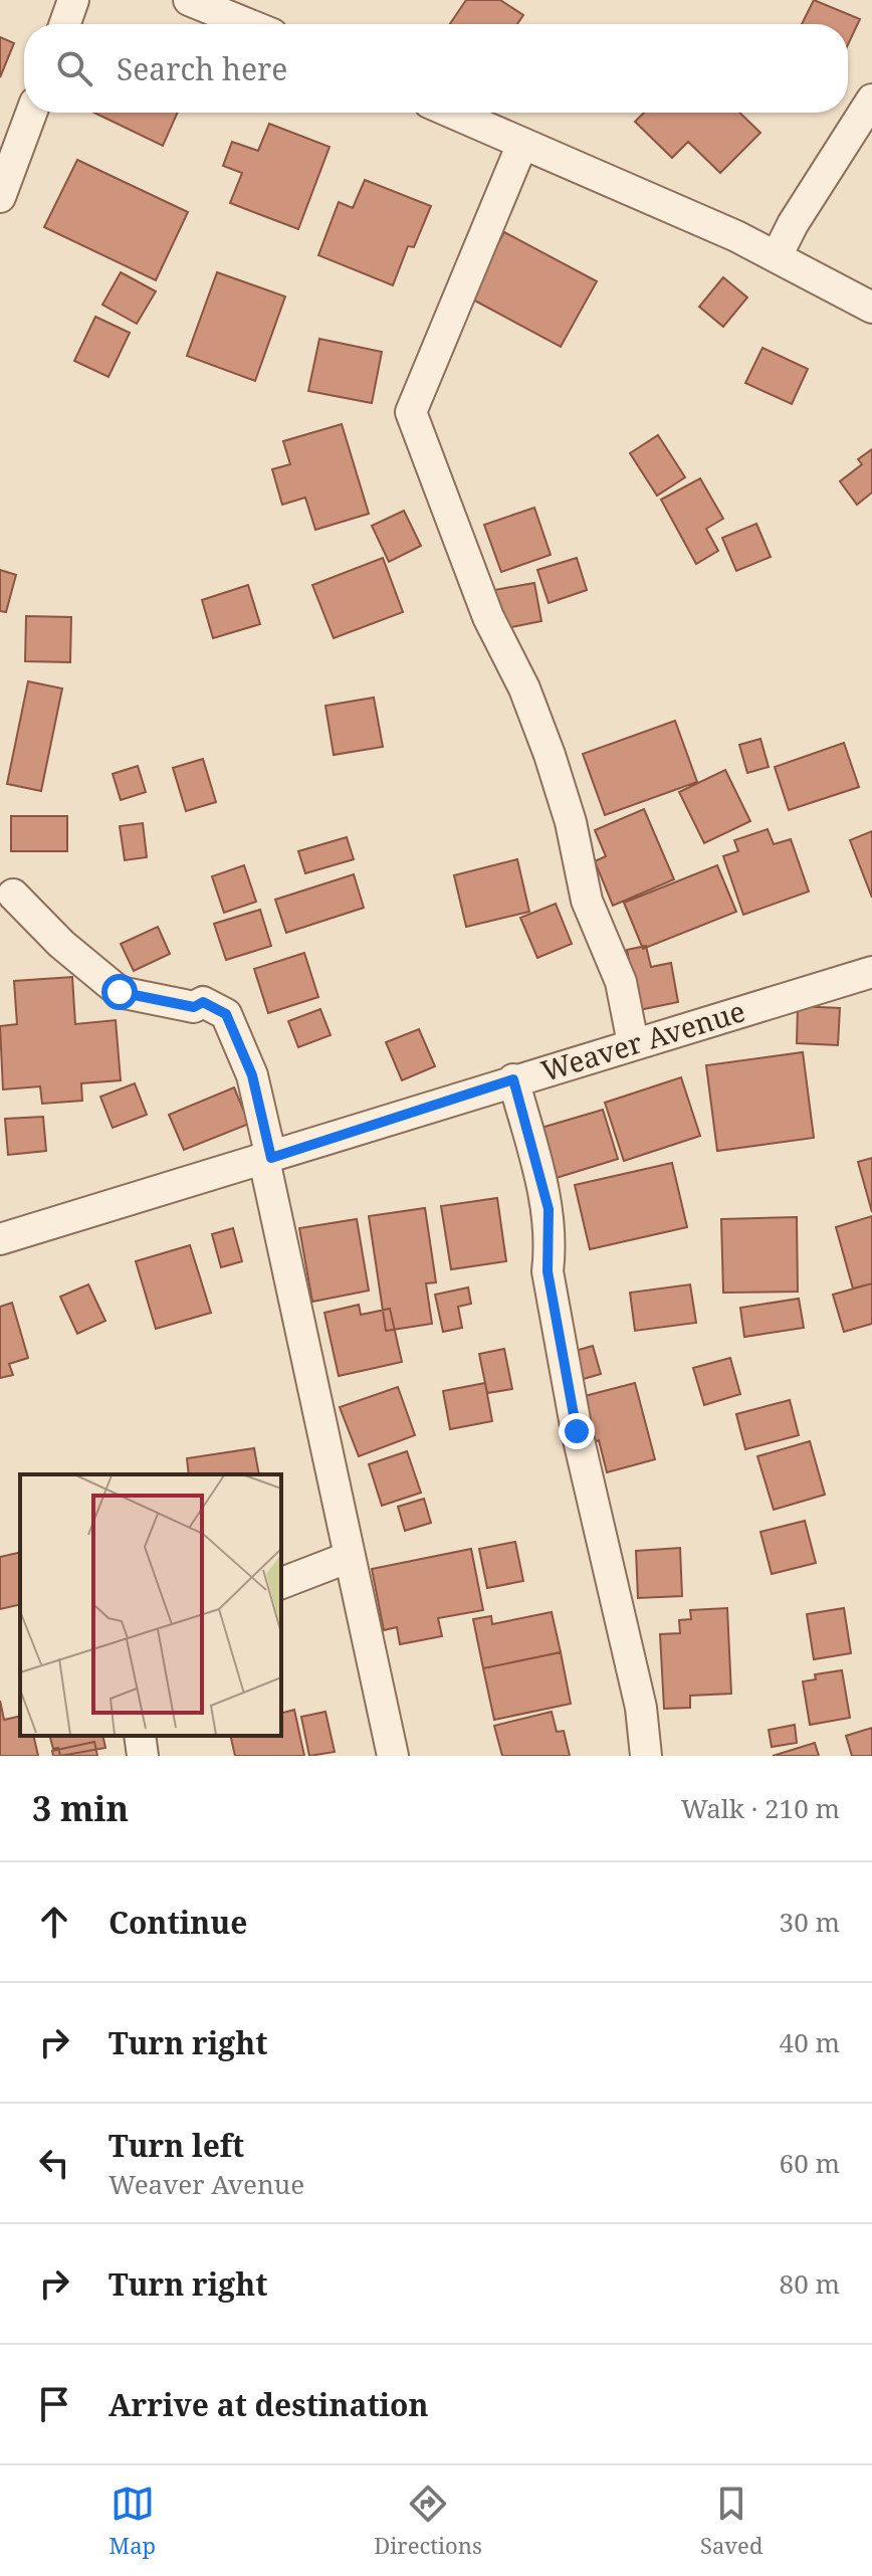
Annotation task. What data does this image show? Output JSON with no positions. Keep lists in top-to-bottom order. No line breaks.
{"streets":{"street":["Weaver Avenue"]},"page":{"search":"Search here","heading":["3 min","Walk · 210 m"],"list":[["Continue","30 m"],["Turn right","40 m"],["Turn left","Weaver Avenue","60 m"],["Turn right","80 m"],"Arrive at destination"],"nav":["Map","Directions","Saved"]}}
